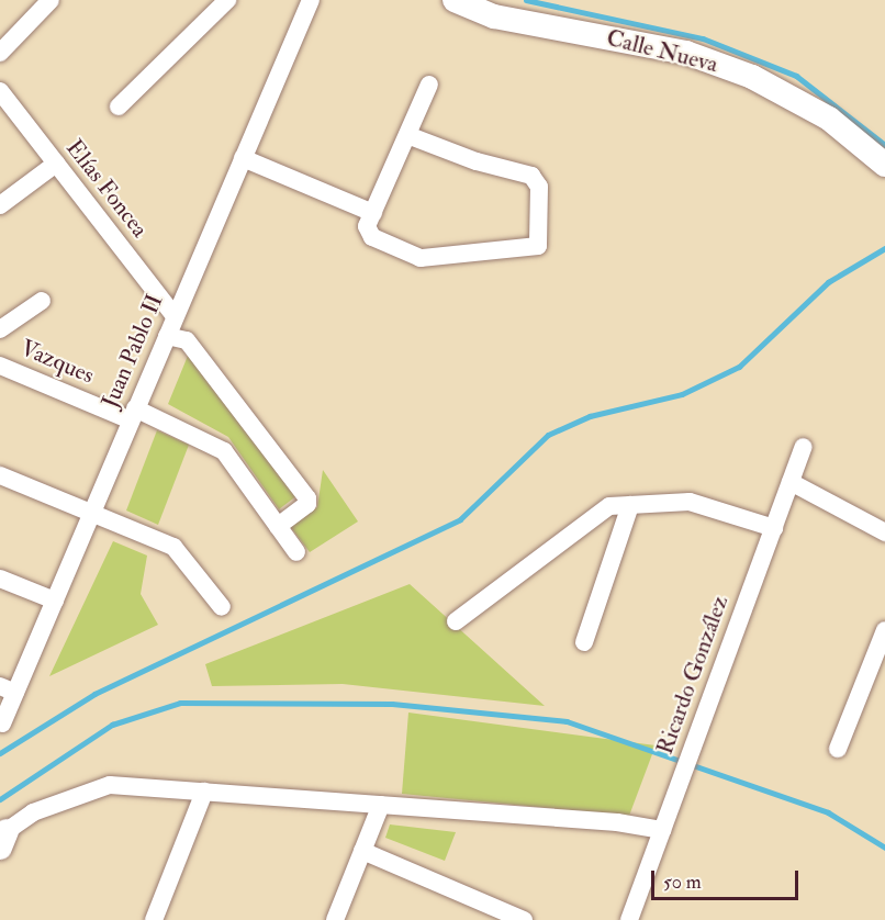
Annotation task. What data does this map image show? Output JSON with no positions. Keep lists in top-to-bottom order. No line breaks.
{"streets":{"street":["Calle Nueva","Elías Foncea","Juan Pablo II","Vazques","Ricardo González"]},"crossings":[["Elías Foncea","Juan Pablo II"],["Juan Pablo II","Vazques"]],"scale_bar":"50 m"}
